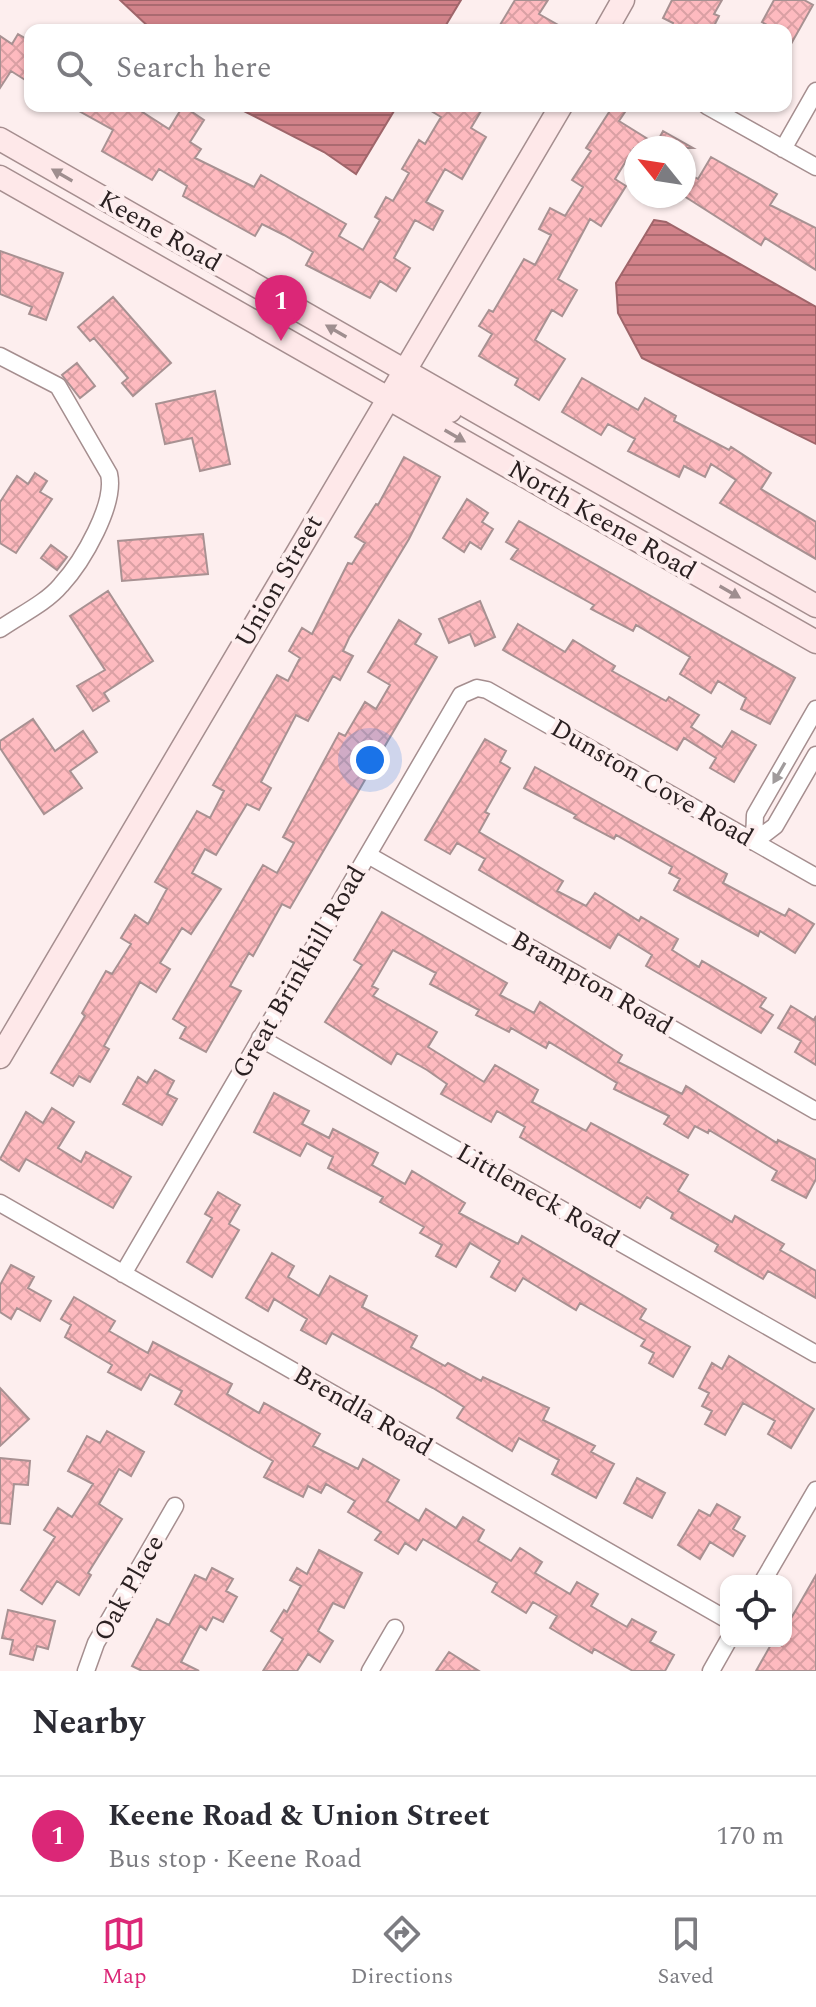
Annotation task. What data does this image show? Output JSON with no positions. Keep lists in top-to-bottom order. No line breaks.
{"streets":{"main road":["Keene Road","North Keene Road","Union Street"],"street":["Dunston Cove Road","Great Brinkhill Road","Brampton Road","Littleneck Road","Brendla Road","Oak Place"]},"crossings":[["Keene Road","North Keene Road"],["Keene Road","Union Street"],["North Keene Road","Union Street"],["Dunston Cove Road","Great Brinkhill Road"],["Great Brinkhill Road","Brampton Road"],["Great Brinkhill Road","Littleneck Road"],["Great Brinkhill Road","Brendla Road"]],"north":"top left","page":{"search":"Search here","pins":"1","heading":"Nearby","list":[{"mark":"1","name":"Keene Road & Union Street","note":"Bus stop · Keene Road","value":"170 m"}],"nav":["Map","Directions","Saved"]}}
